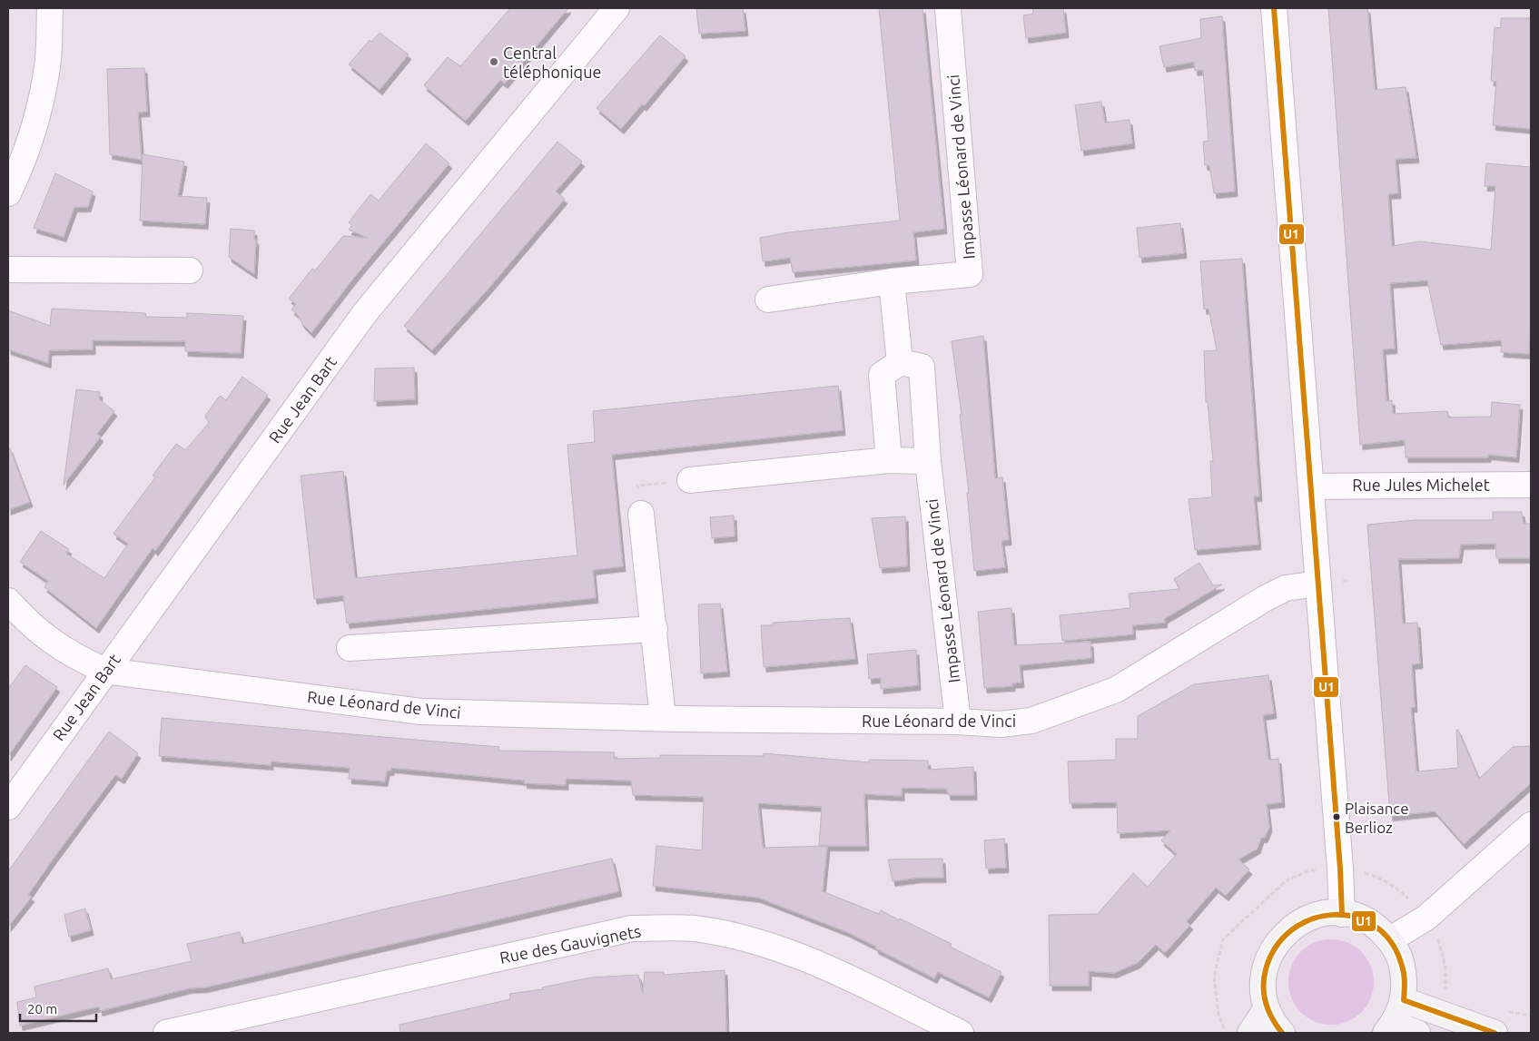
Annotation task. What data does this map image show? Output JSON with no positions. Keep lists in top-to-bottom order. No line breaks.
{"streets":{"street":["Impasse Léonard de Vinci","Rue Jean Bart","Rue Jules Michelet","Rue Léonard de Vinci","Rue des Gauvignets"]},"crossings":[["Impasse Léonard de Vinci","Rue Léonard de Vinci"],["Rue Jean Bart","Rue Léonard de Vinci"]],"places":["Central téléphonique","Plaisance Berlioz"],"lines":["transit line U1"],"scale_bar":"20 m"}
